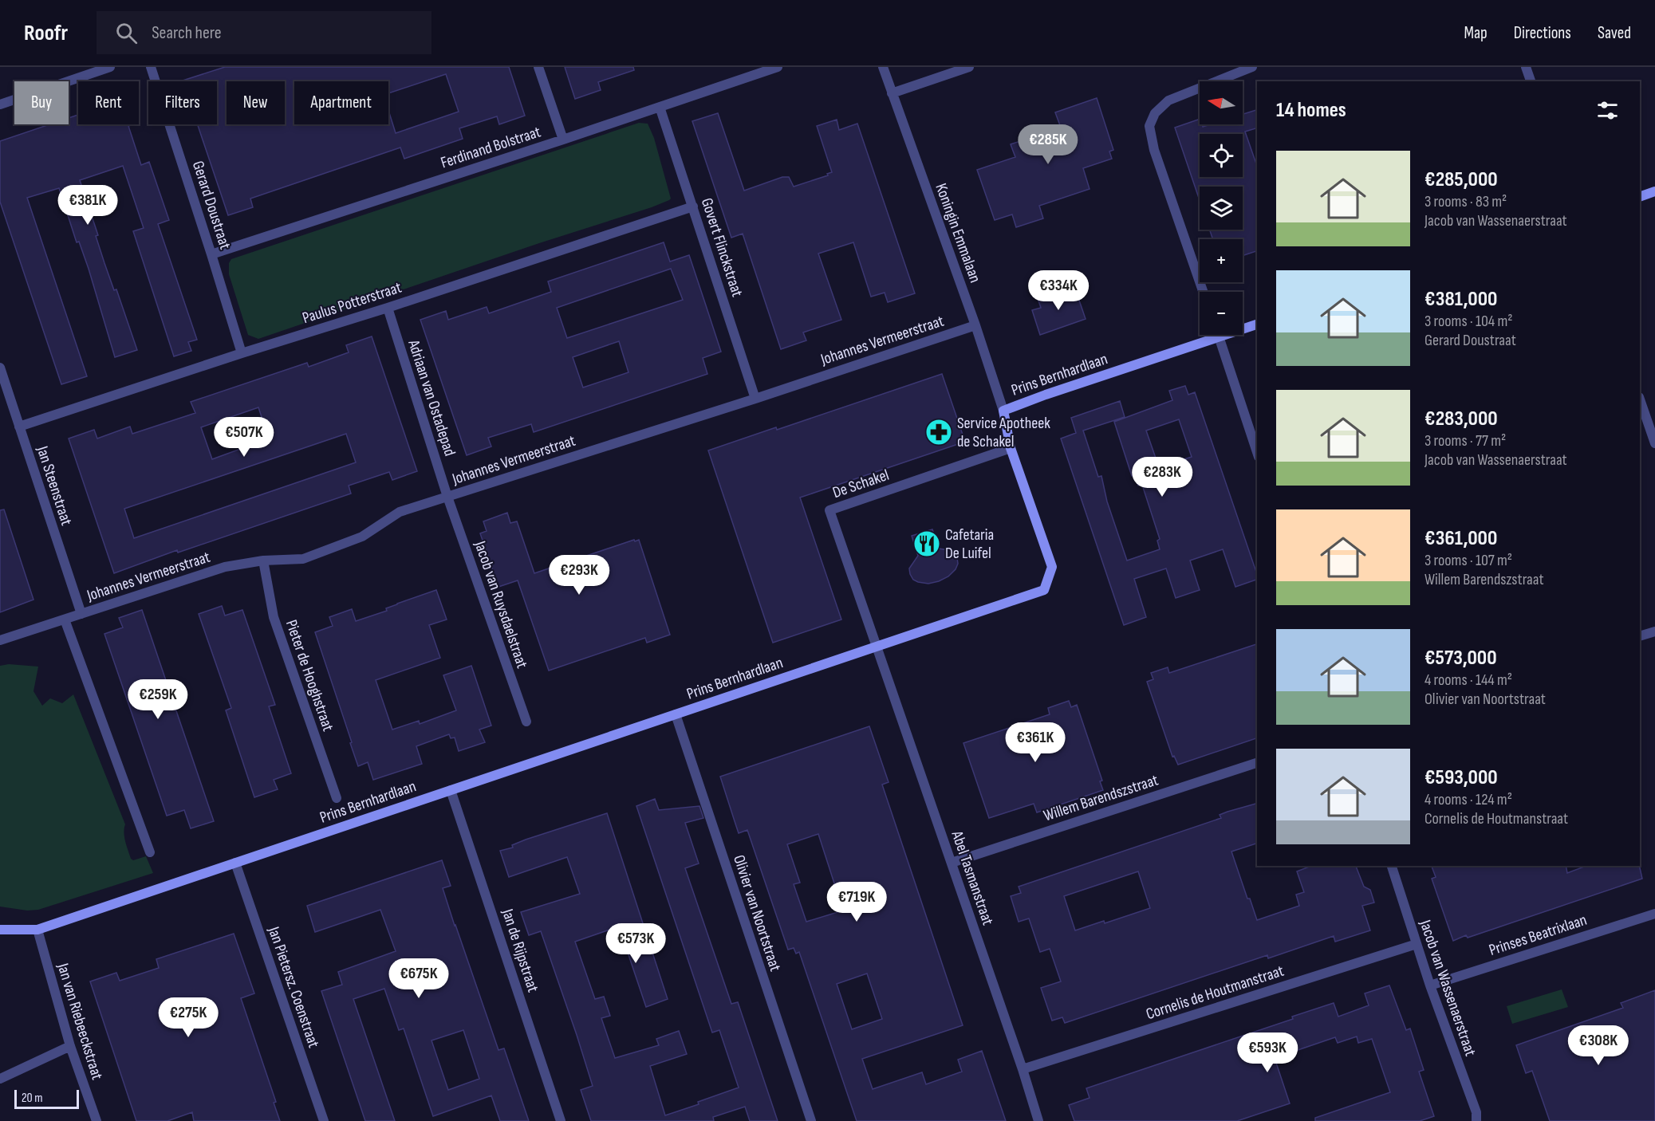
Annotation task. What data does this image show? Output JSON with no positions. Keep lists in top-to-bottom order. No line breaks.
{"streets":{"street":["Ferdinand Bolstraat","Gerard Doustraat","Koningin Emmalaan","Govert Flinckstraat","Paulus Potterstraat","Johannes Vermeerstraat","Prins Bernhardlaan","Adriaan van Ostadepad","De Schakel","Jan Steenstraat","Jacob van Ruysdaelstraat","Pieter de Hooghstraat","Willem Barendszstraat","Abel Tasmanstraat","Olivier van Noortstraat","Prinses Beatrixlaan","Jan de Rijpstraat","Jan Pietersz. Coenstraat","Jacob van Wassenaerstraat","Cornelis de Houtmanstraat","Jan van Riebeeckstraat"]},"crossings":[["Ferdinand Bolstraat","Gerard Doustraat"],["Ferdinand Bolstraat","Govert Flinckstraat"],["Gerard Doustraat","Paulus Potterstraat"],["Koningin Emmalaan","Johannes Vermeerstraat"],["Koningin Emmalaan","Prins Bernhardlaan"],["Govert Flinckstraat","Paulus Potterstraat"],["Govert Flinckstraat","Johannes Vermeerstraat"],["Paulus Potterstraat","Adriaan van Ostadepad"],["Paulus Potterstraat","Jan Steenstraat"],["Johannes Vermeerstraat","Adriaan van Ostadepad"],["Johannes Vermeerstraat","Jan Steenstraat"],["Johannes Vermeerstraat","Jacob van Ruysdaelstraat"],["Johannes Vermeerstraat","Pieter de Hooghstraat"],["Prins Bernhardlaan","De Schakel"],["Prins Bernhardlaan","Abel Tasmanstraat"],["Prins Bernhardlaan","Olivier van Noortstraat"],["Prins Bernhardlaan","Jan de Rijpstraat"],["Prins Bernhardlaan","Jan Pietersz. Coenstraat"],["Prins Bernhardlaan","Jan van Riebeeckstraat"],["Adriaan van Ostadepad","Jacob van Ruysdaelstraat"],["De Schakel","Abel Tasmanstraat"],["Willem Barendszstraat","Abel Tasmanstraat"],["Abel Tasmanstraat","Cornelis de Houtmanstraat"],["Prinses Beatrixlaan","Jacob van Wassenaerstraat"],["Jacob van Wassenaerstraat","Cornelis de Houtmanstraat"]],"places":{"pharmacy":["Service Apotheek de Schakel"],"restaurant":["Cafetaria De Luifel"]},"scale_bar":"20 m","north":"left","page":{"header":"Roofr","search":"Search here","nav":["Map","Directions","Saved"],"map_buttons":["+","−"],"chip":["Buy","Rent","Filters","New","Apartment"],"heading":"14 homes","price":["€285K","€381K","€334K","€507K","€283K","€293K","€259K","€361K","€719K","€573K","€675K","€275K","€308K","€593K"],"list":[{"name":"€285,000","note":"3 rooms · 83 m² · Jacob van Wassenaerstraat"},{"name":"€381,000","note":"3 rooms · 104 m² · Gerard Doustraat"},{"name":"€283,000","note":"3 rooms · 77 m² · Jacob van Wassenaerstraat"},{"name":"€361,000","note":"3 rooms · 107 m² · Willem Barendszstraat"},{"name":"€573,000","note":"4 rooms · 144 m² · Olivier van Noortstraat"},{"name":"€593,000","note":"4 rooms · 124 m² · Cornelis de Houtmanstraat"}],"scale":"20 m"}}
